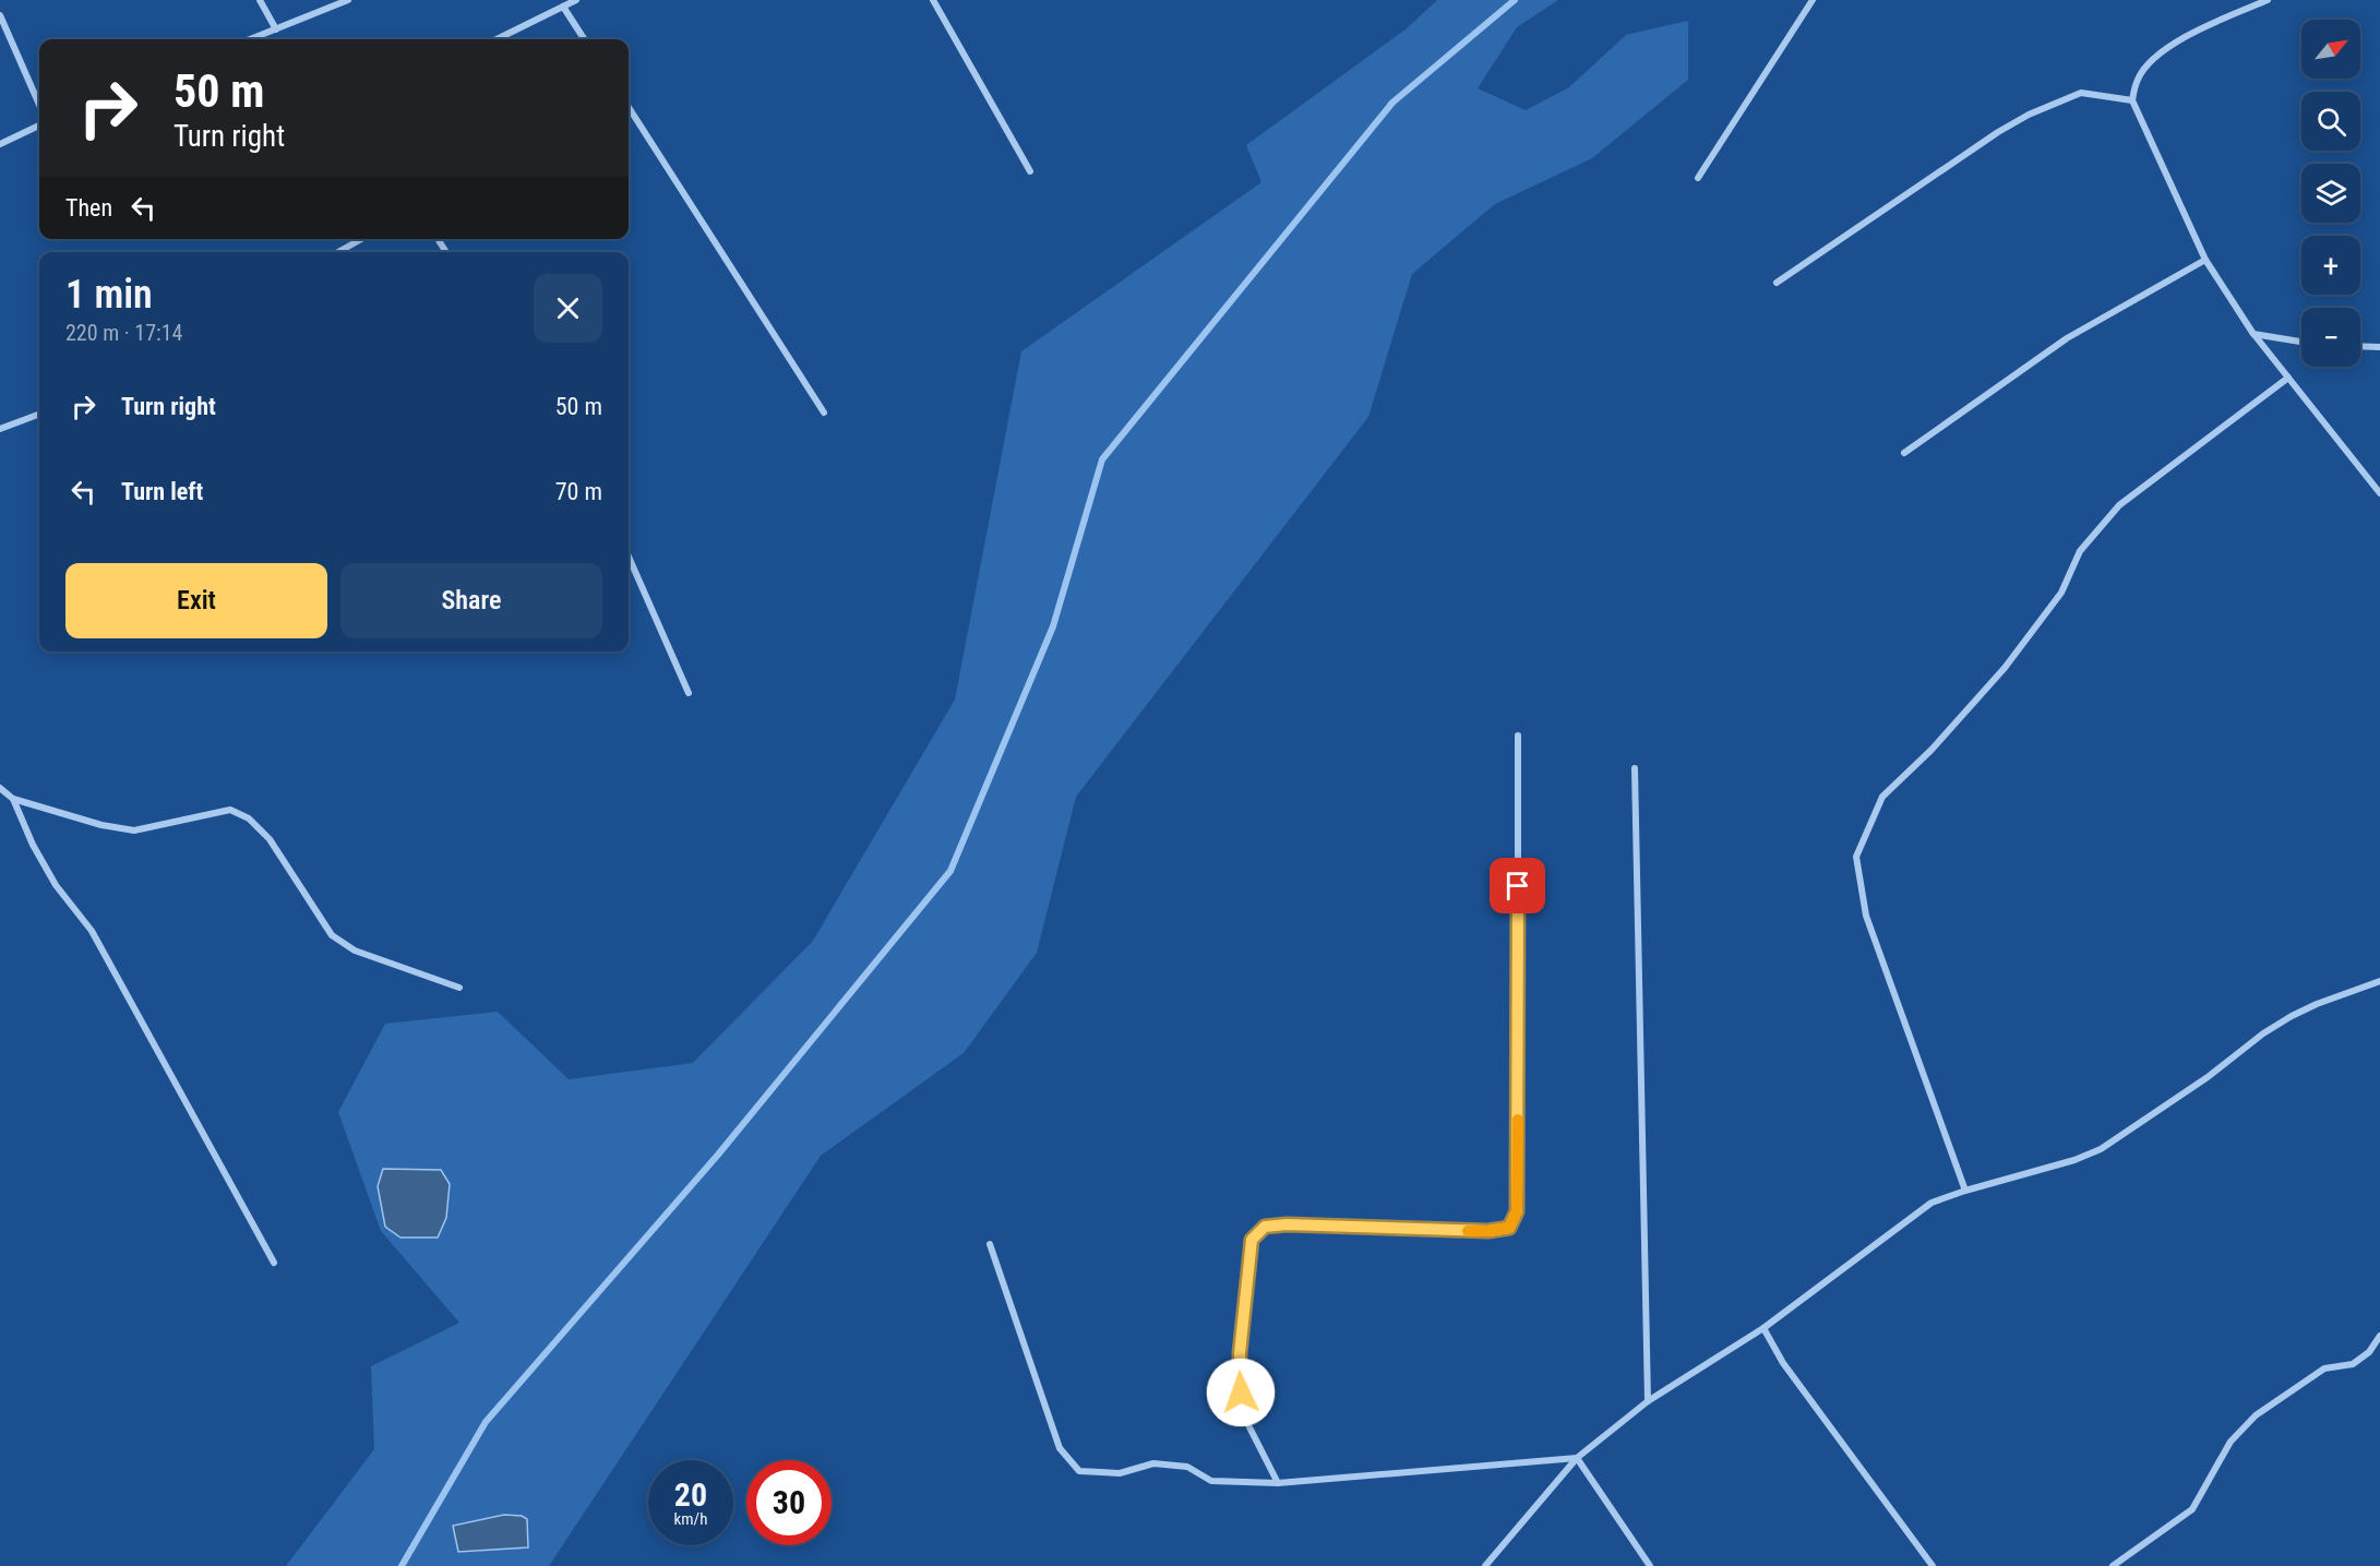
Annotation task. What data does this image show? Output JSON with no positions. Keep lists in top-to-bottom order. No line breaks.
{"north":"top right","page":{"map_buttons":["+","−"],"turn":["50 m","Turn right"],"then":"Then","heading":["1 min","220 m · 17:14"],"list":[{"name":"Turn right","value":"50 m"},{"name":"Turn left","value":"70 m"}],"buttons":["Exit","Share"],"speed":"20 km/h","limit":"30"}}
